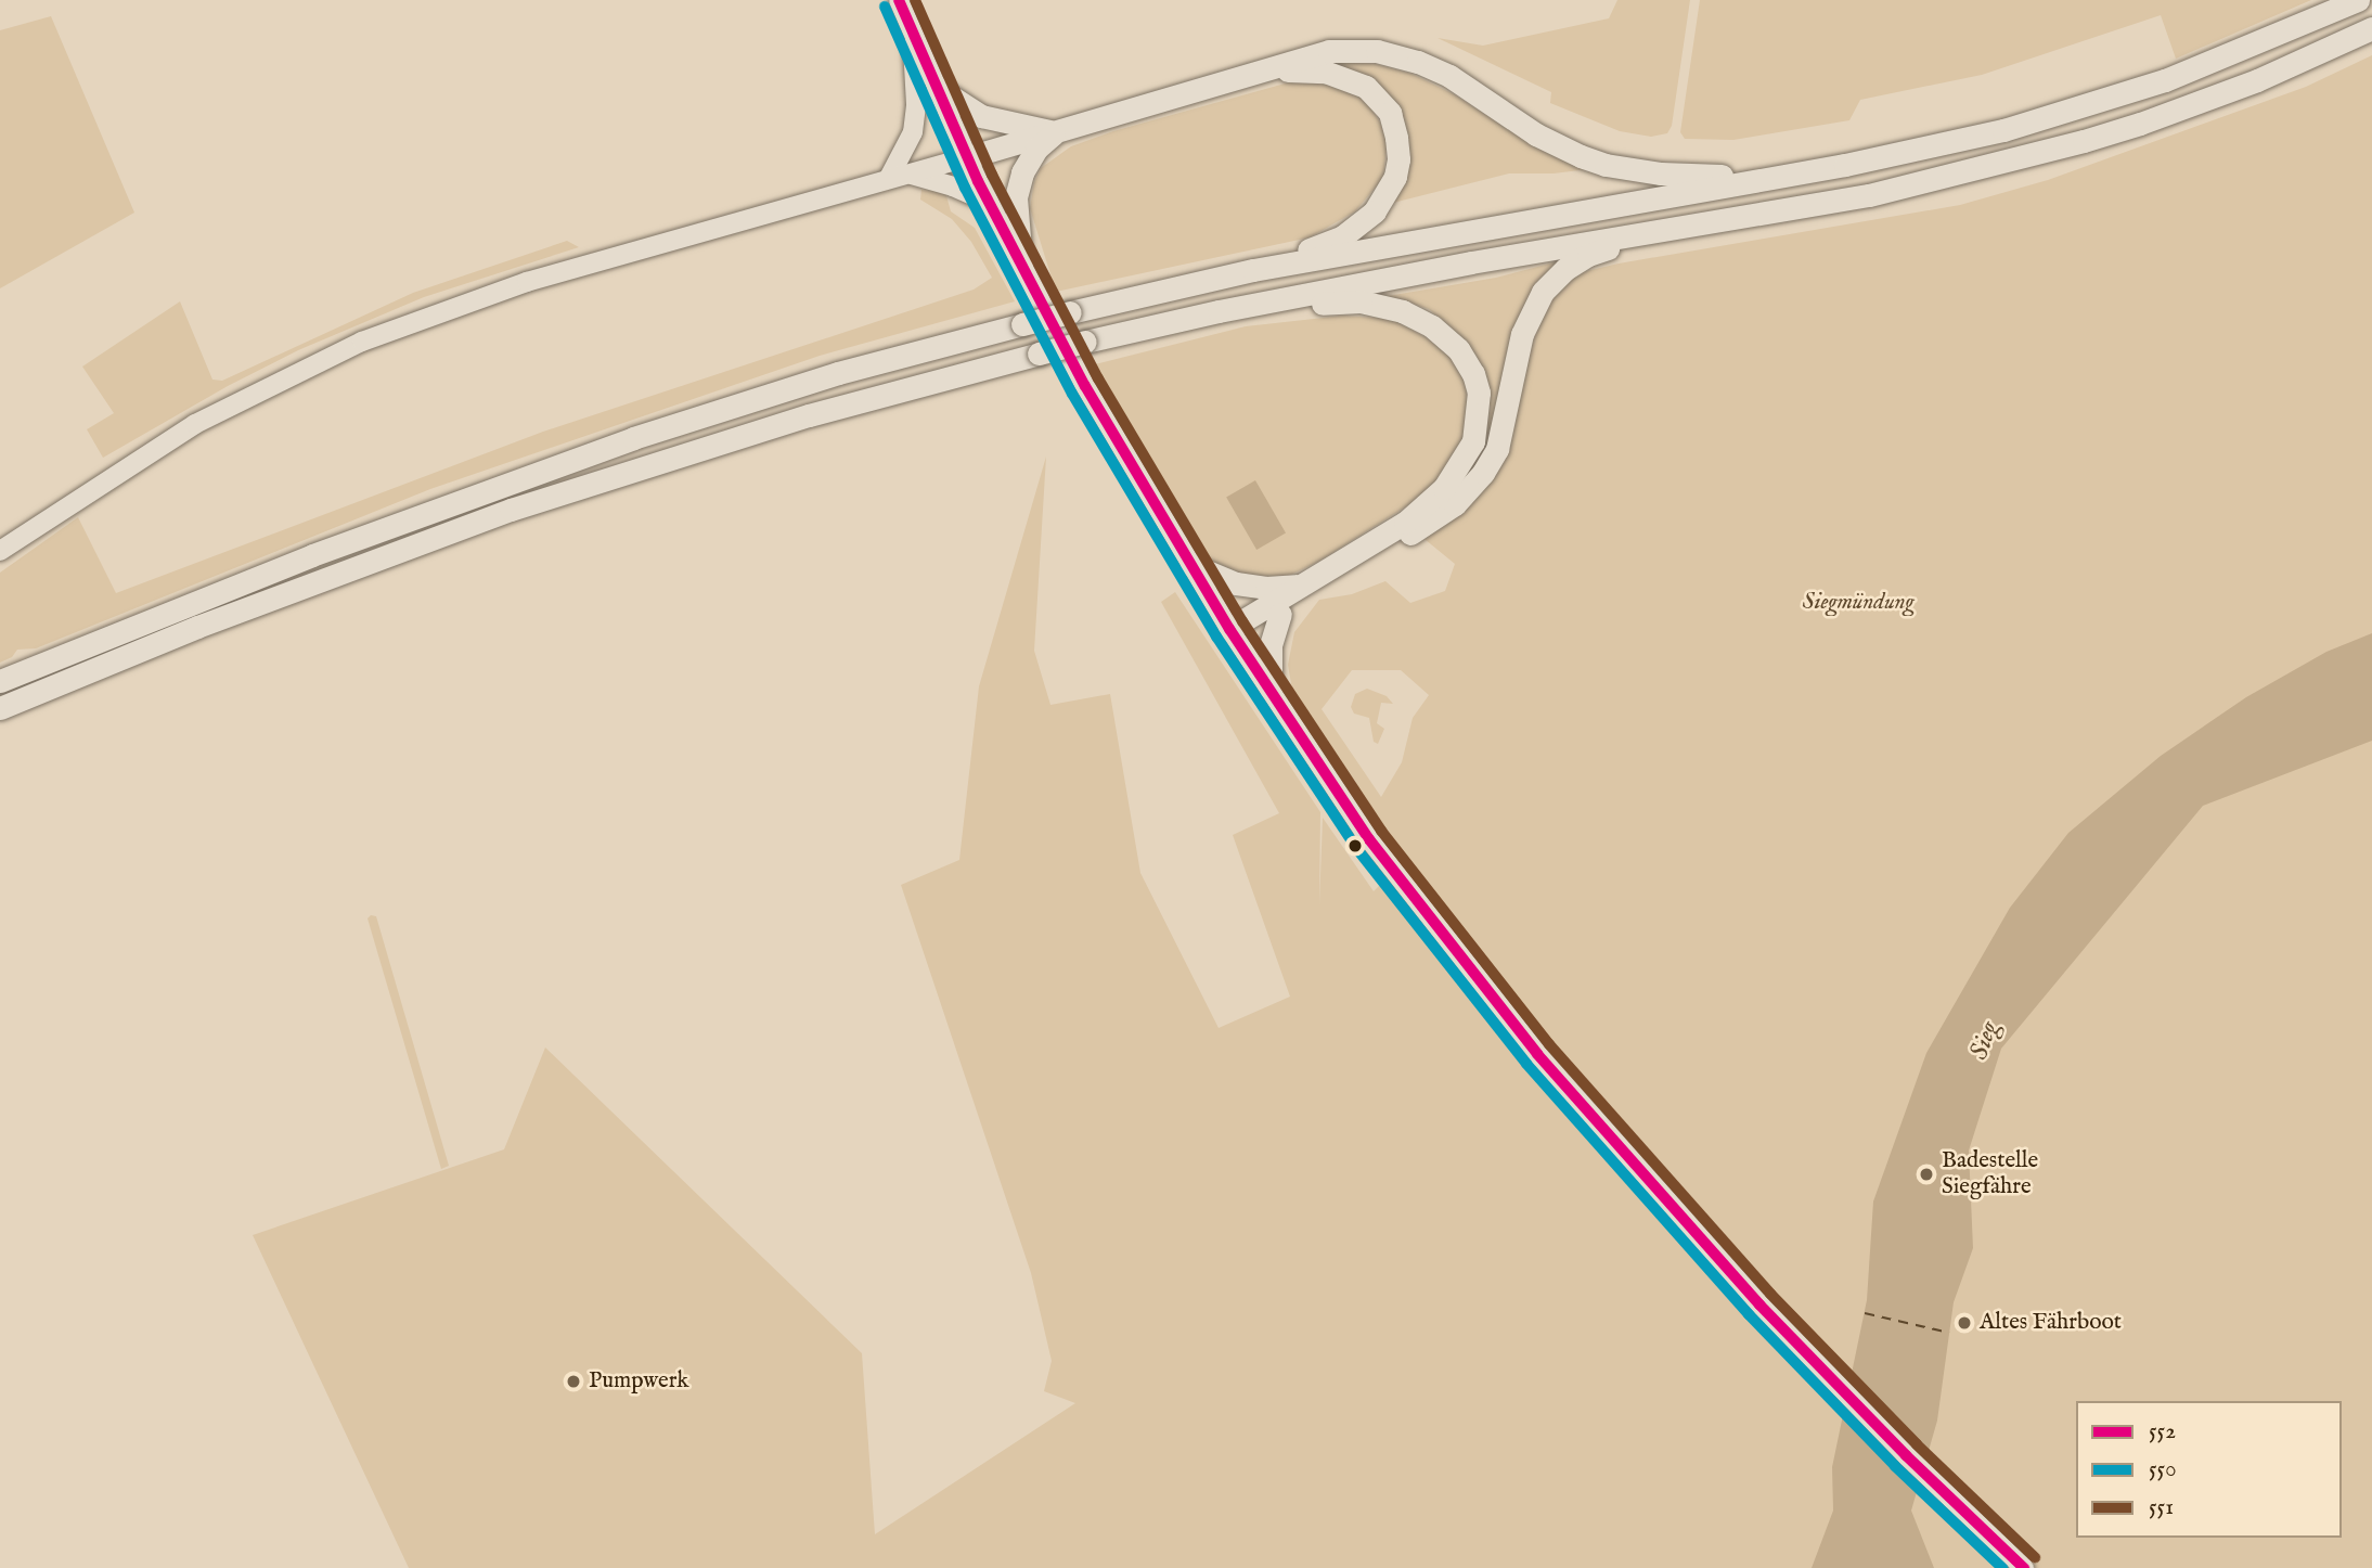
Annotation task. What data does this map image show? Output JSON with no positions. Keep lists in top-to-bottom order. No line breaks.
{"water":["Sieg"],"parks":["Siegmündung"],"places":["Badestelle Siegfähre","Altes Fährboot","Pumpwerk"],"lines":["transit line 552","transit line 551","transit line 550"],"legend":["552","550","551"]}
